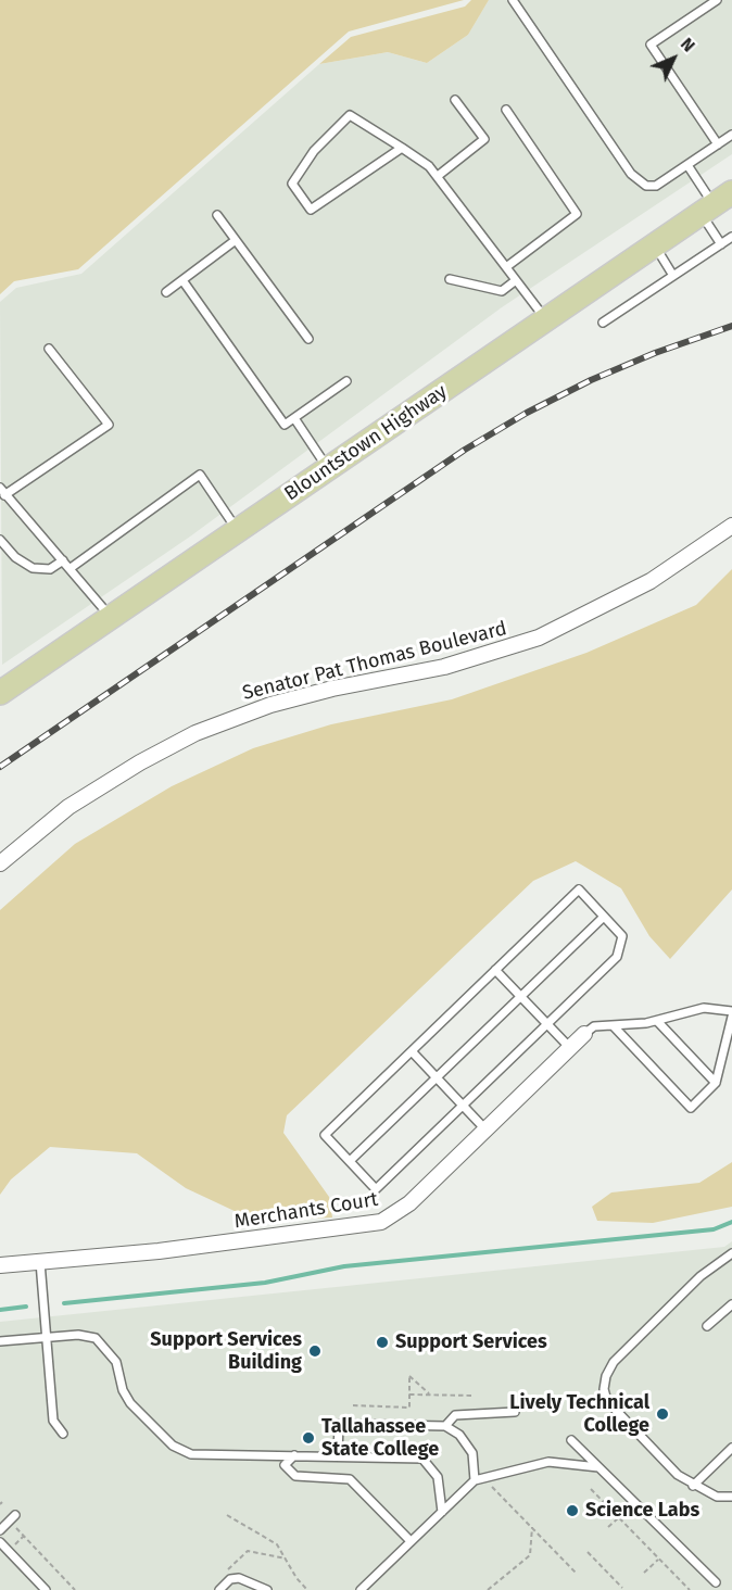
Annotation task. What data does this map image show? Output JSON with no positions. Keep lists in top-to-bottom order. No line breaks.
{"streets":{"main road":["Blountstown Highway"],"street":["Senator Pat Thomas Boulevard","Merchants Court"]},"places":["Support Services","Support Services Building","Lively Technical College","Tallahassee State College","Science Labs"],"north":"top right"}
